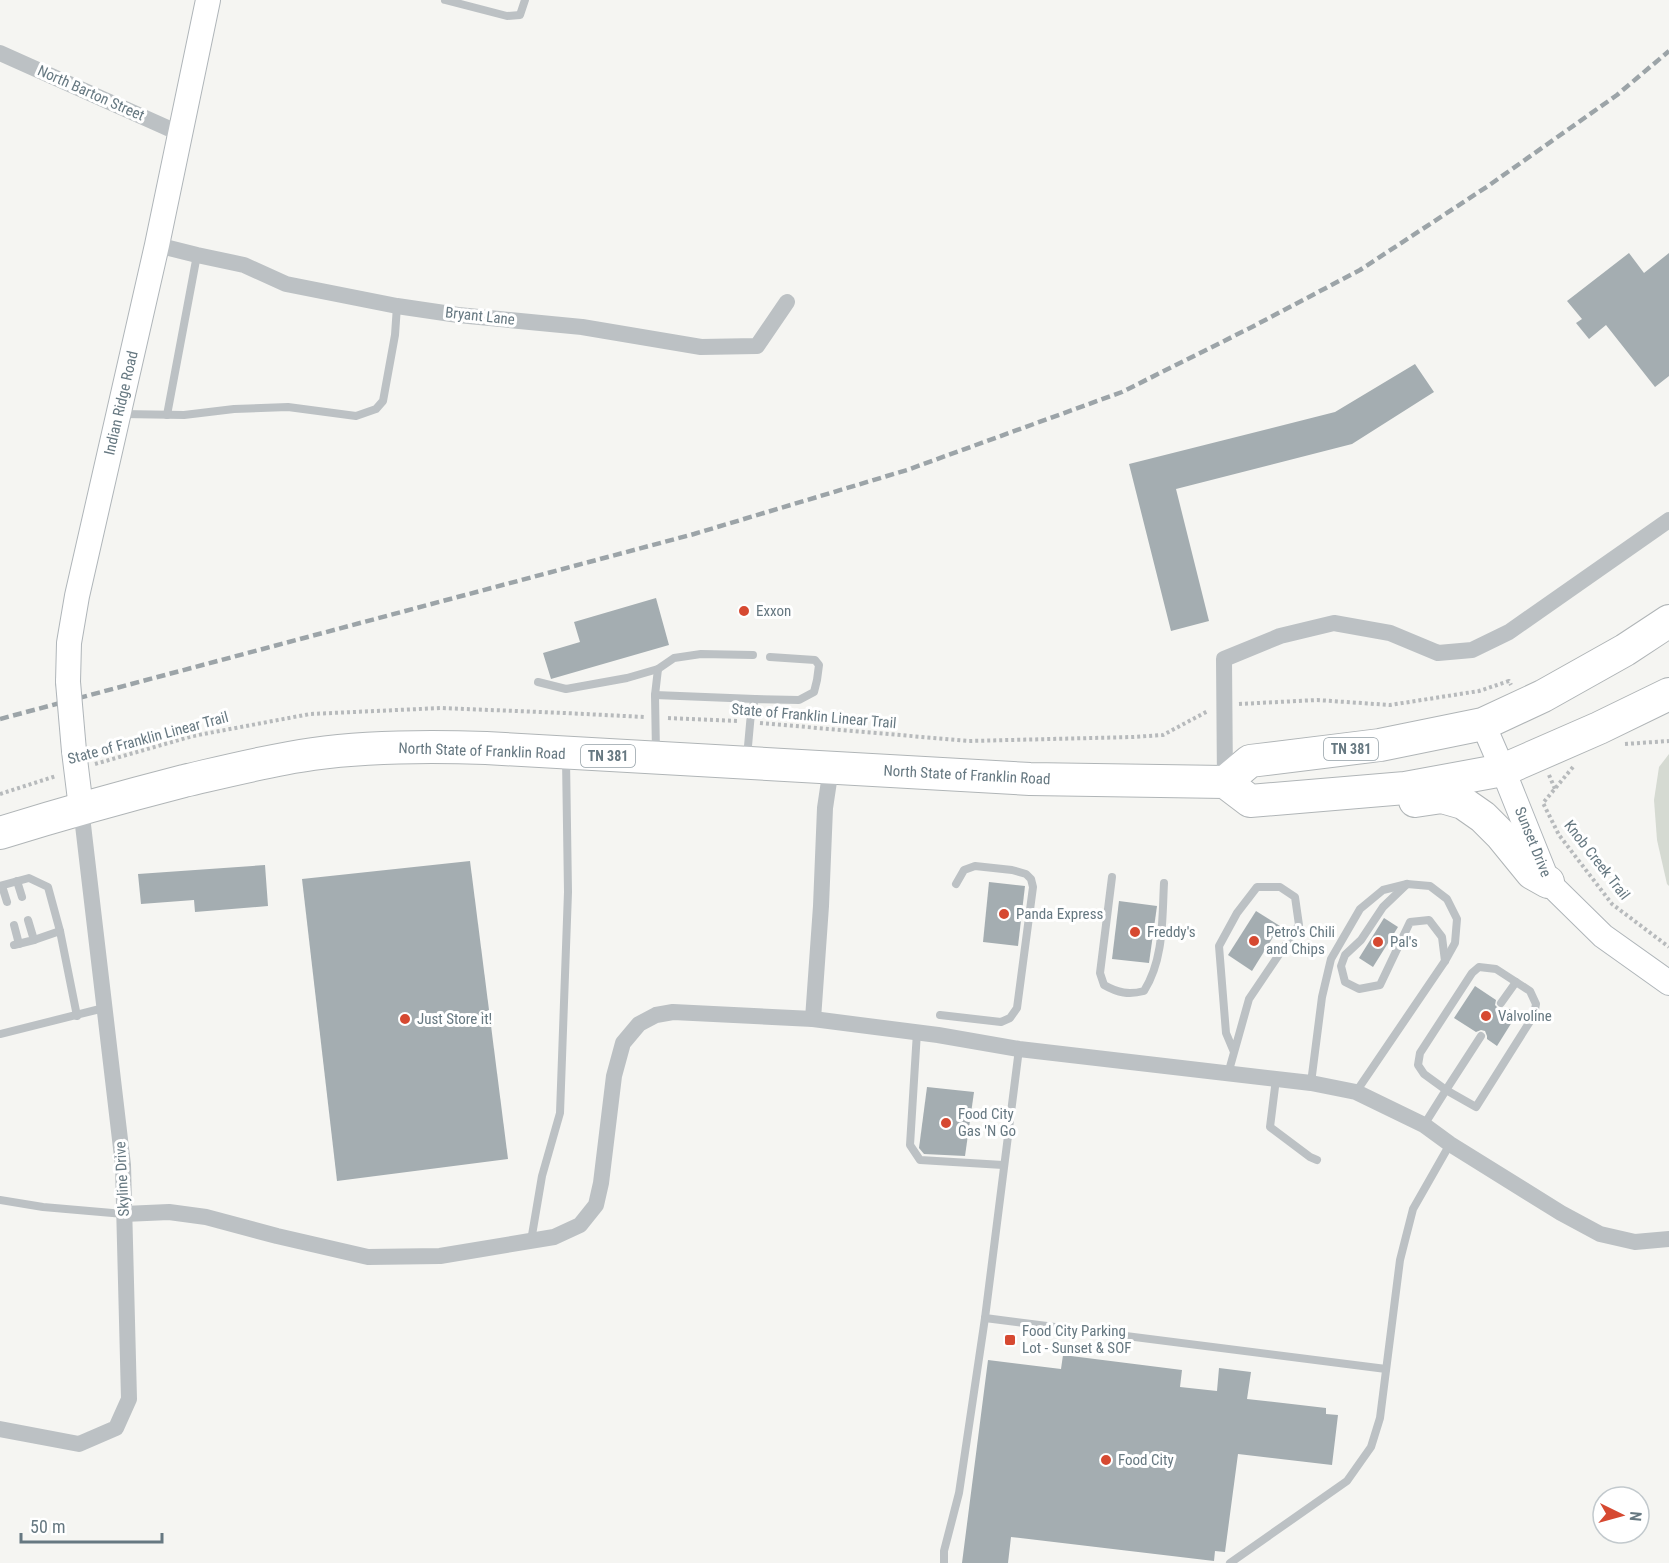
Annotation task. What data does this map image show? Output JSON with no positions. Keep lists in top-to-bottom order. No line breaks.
{"streets":{"highway":["TN 381","North State of Franklin Road"],"street":["North Barton Street","Bryant Lane","Indian Ridge Road","Sunset Drive","Skyline Drive"],"path":["State of Franklin Linear Trail","Knob Creek Trail"]},"crossings":[["North Barton Street","Indian Ridge Road"],["Bryant Lane","Indian Ridge Road"],["Indian Ridge Road","State of Franklin Linear Trail"],["Indian Ridge Road","North State of Franklin Road"],["Indian Ridge Road","Skyline Drive"],["State of Franklin Linear Trail","TN 381"],["TN 381","North State of Franklin Road"],["TN 381","Sunset Drive"],["North State of Franklin Road","Skyline Drive"]],"places":{"other":["Exxon","Panda Express","Freddy's","Petro's Chili and Chips","Pal's","Valvoline","Just Store it!","Food City Gas 'N Go","Food City"],"transit":["Food City Parking Lot - Sunset & SOF"]},"scale_bar":"50 m","north":"right"}
